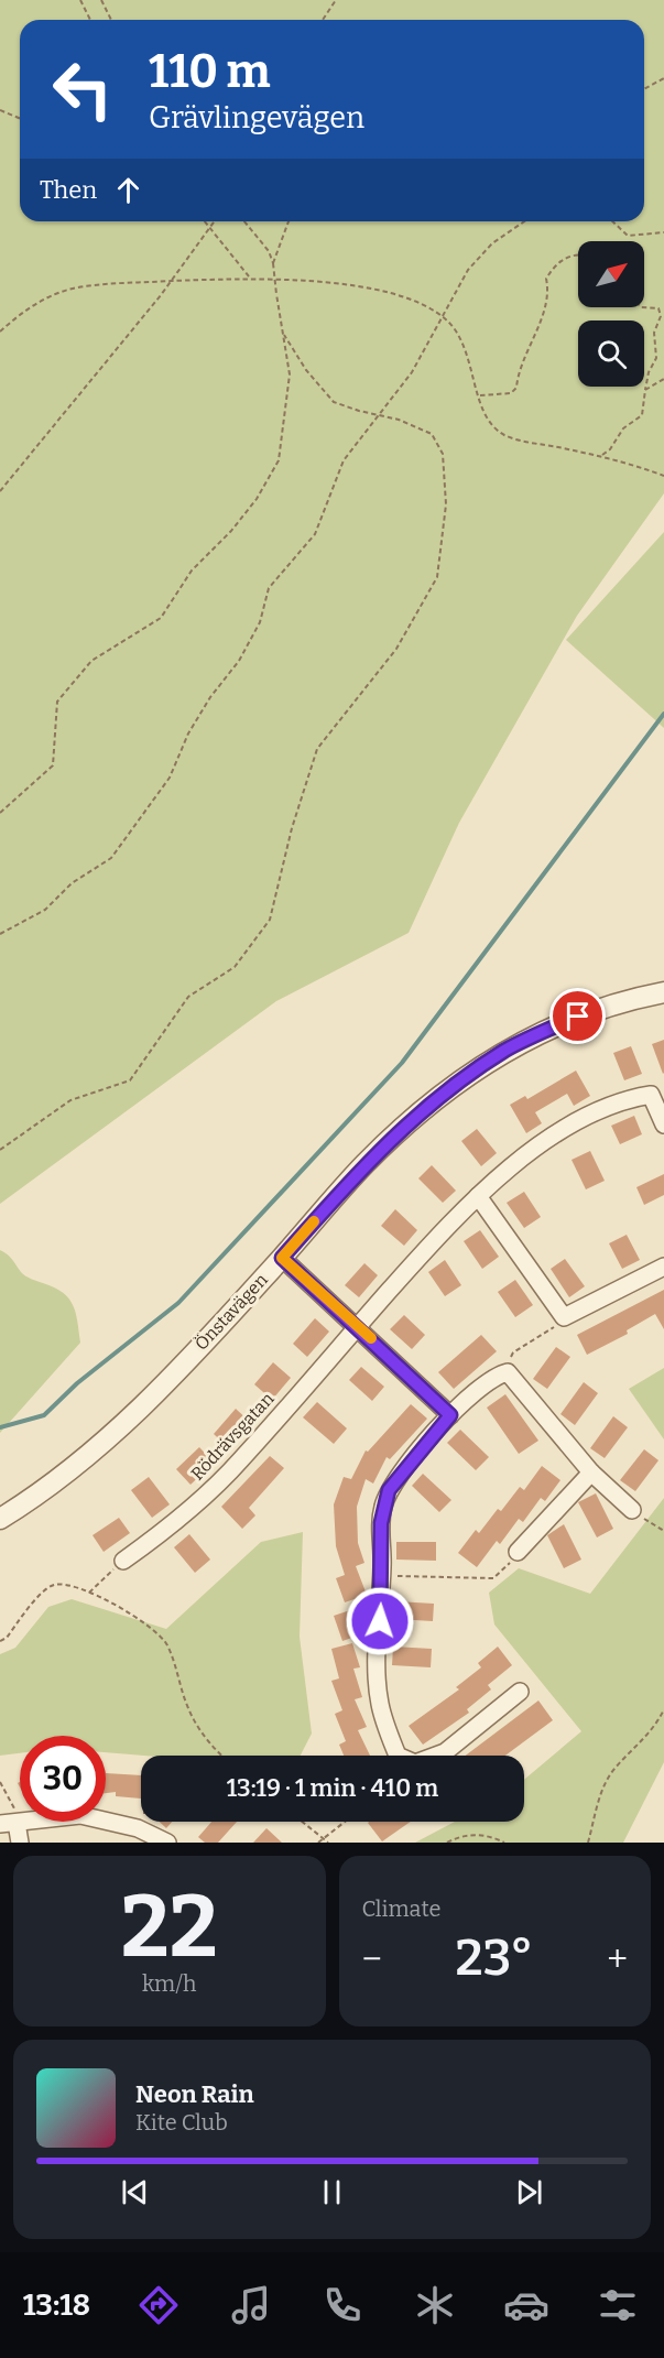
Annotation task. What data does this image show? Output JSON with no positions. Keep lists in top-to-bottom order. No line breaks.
{"streets":{"street":["Önstavägen","Rödrävsgatan"]},"north":"top right","page":{"turn":["110 m","Grävlingevägen"],"then":"Then","limit":"30","trip":"13:19 · 1 min · 410 m","tile":[["22","km/h"],"Climate"],"heat":["−","23°","+"],"song":["Neon Rain","Kite Club"],"tabs":"13:18"}}
